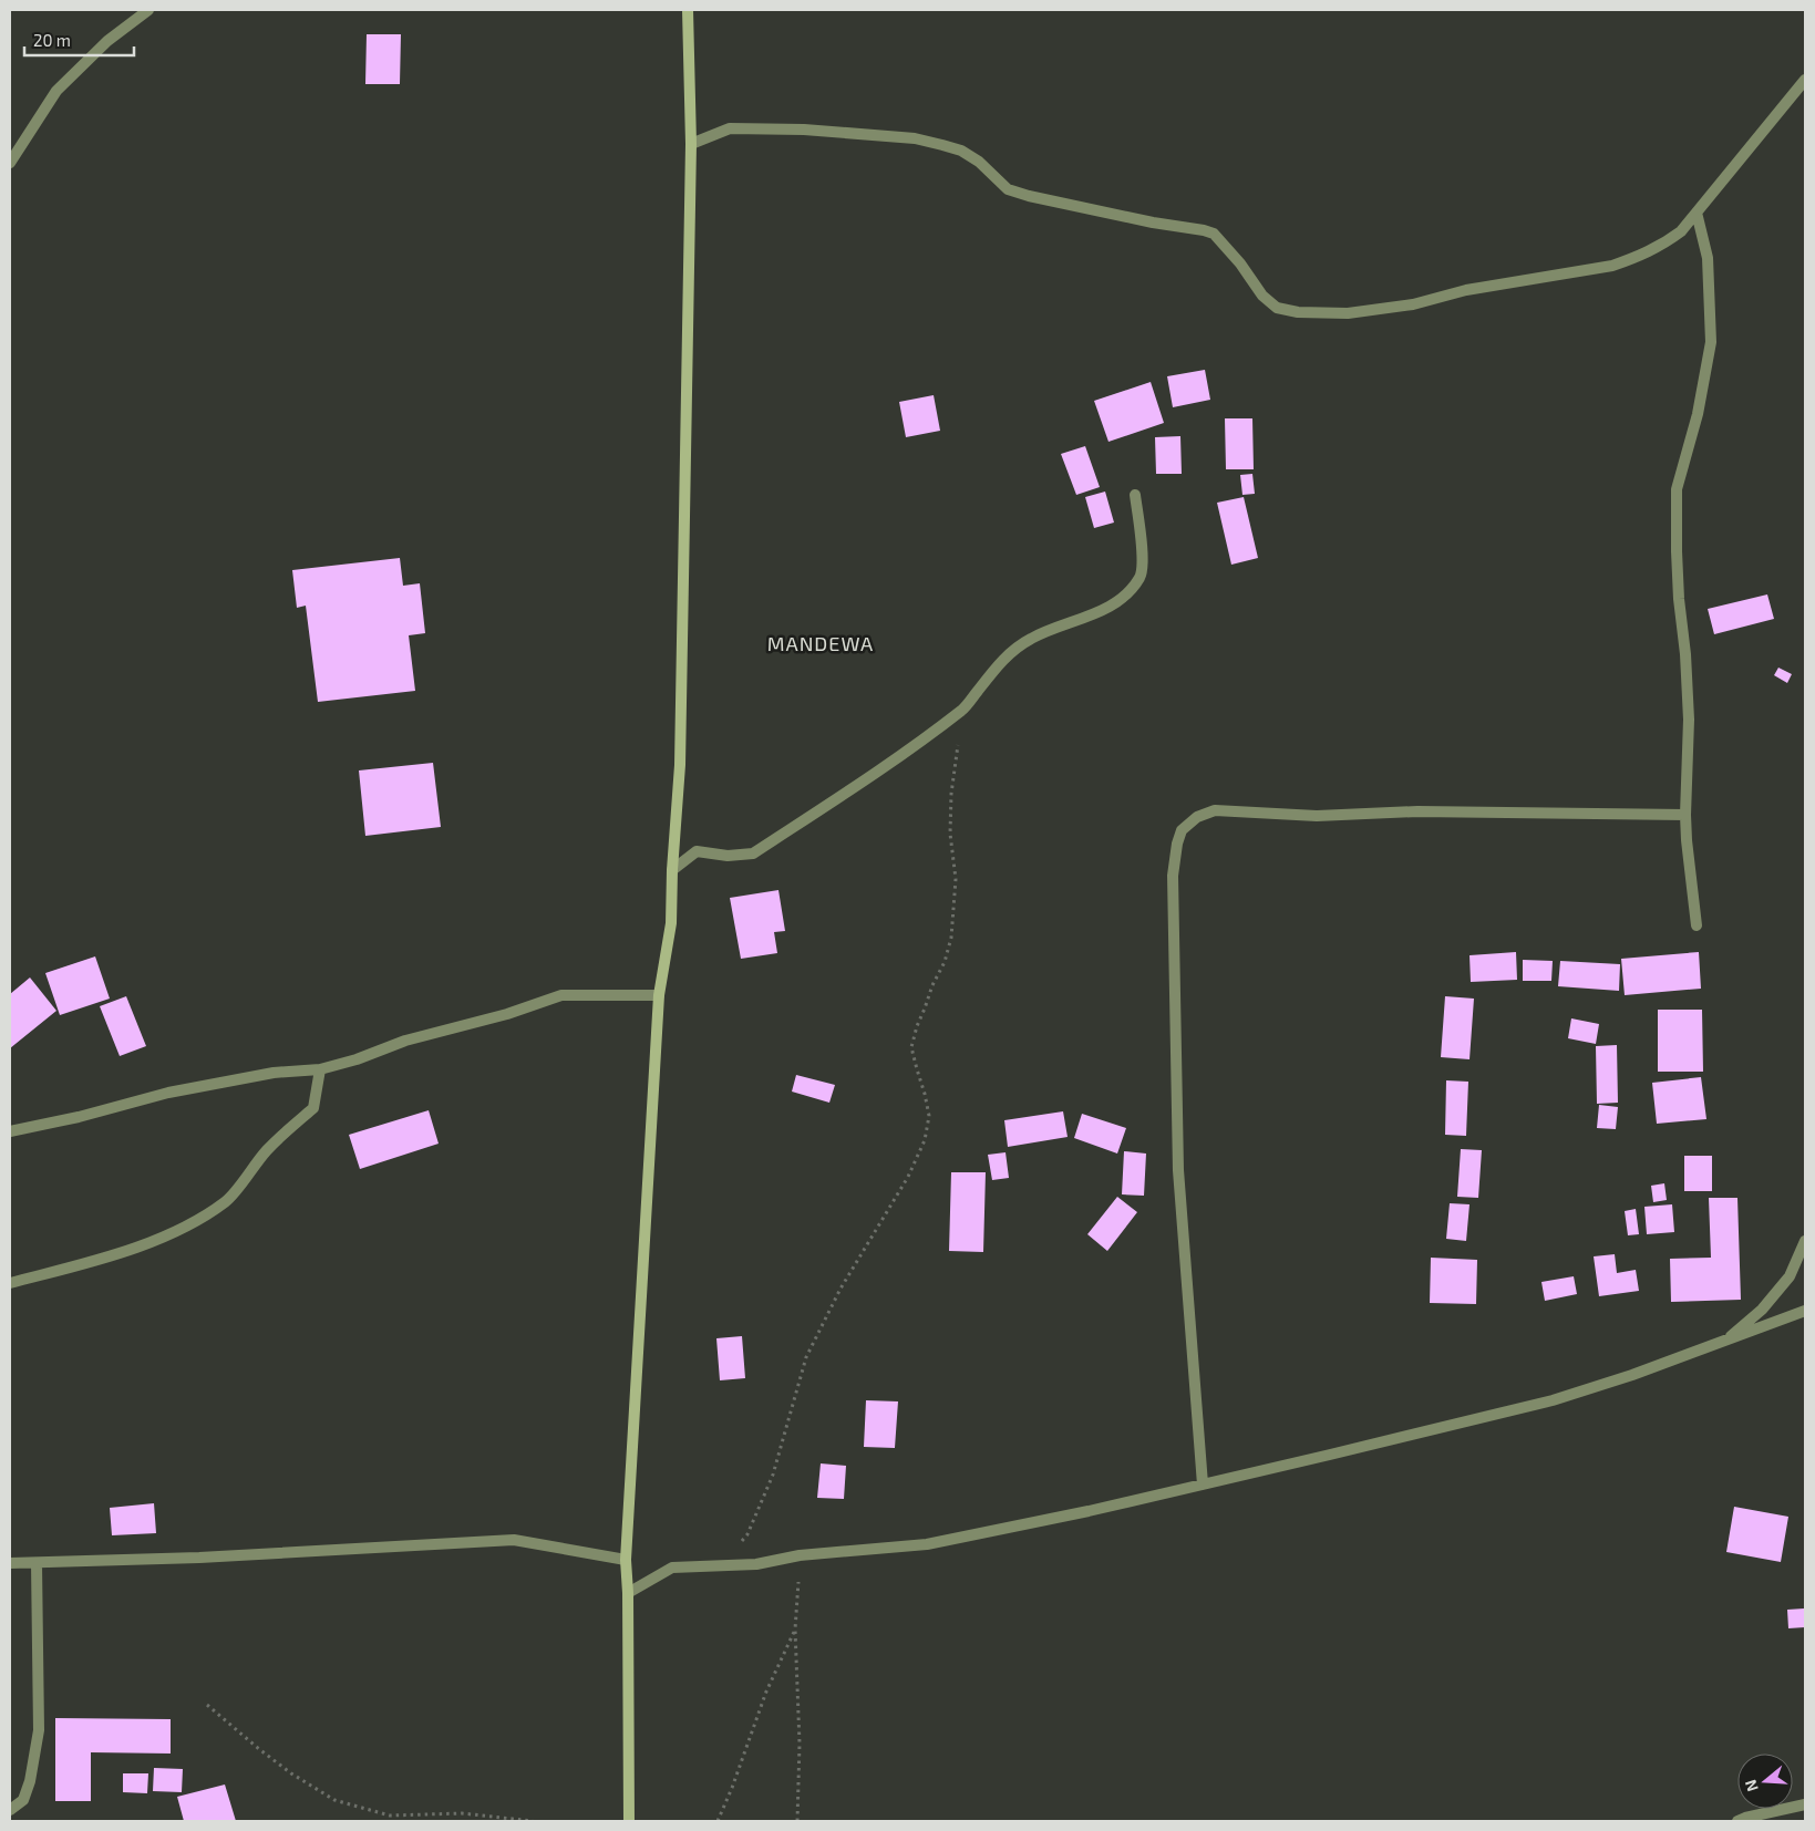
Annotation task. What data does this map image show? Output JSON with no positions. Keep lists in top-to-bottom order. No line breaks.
{"districts":["MANDEWA"],"scale_bar":"20 m","north":"left"}
